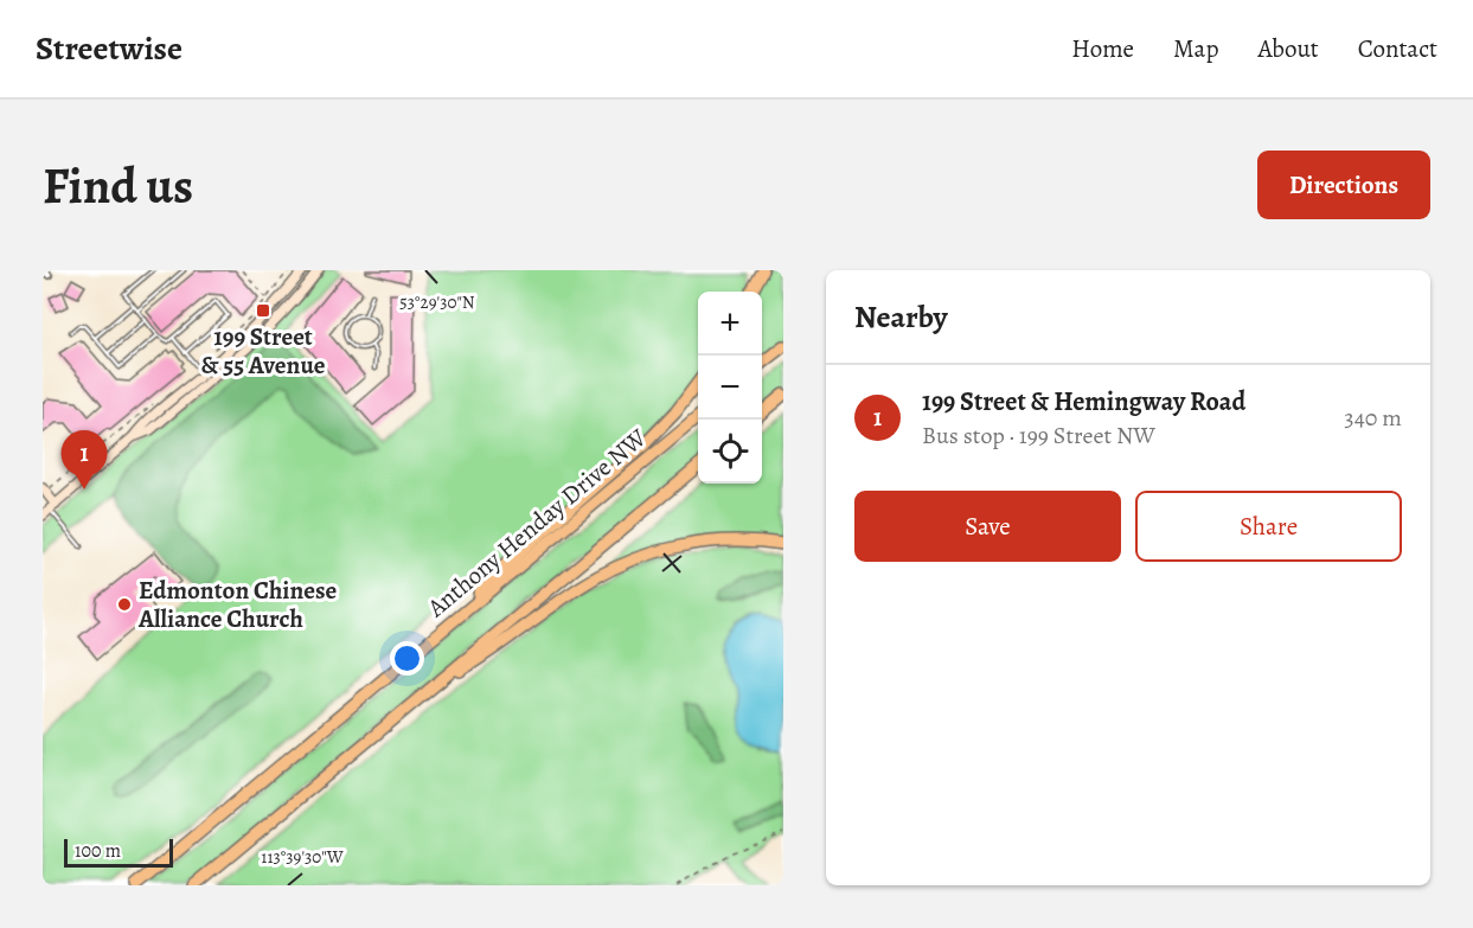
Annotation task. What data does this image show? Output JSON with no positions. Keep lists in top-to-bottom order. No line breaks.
{"streets":{"highway":["Anthony Henday Drive NW"]},"places":{"transit":["199 Street & 55 Avenue"],"other":["Edmonton Chinese Alliance Church"]},"scale_bar":"100 m","page":{"header":"Streetwise","nav":["Home","Map","About","Contact"],"buttons":["Directions",["Save","Share"]],"title":"Find us","heading":"Nearby","map_buttons":["+","−"],"list":[{"mark":"1","name":"199 Street & Hemingway Road","note":"Bus stop · 199 Street NW","value":"340 m"}],"pins":"1","scale":"100 m"},"coordinates":["53°29'30\"N","113°39'30\"W"]}
